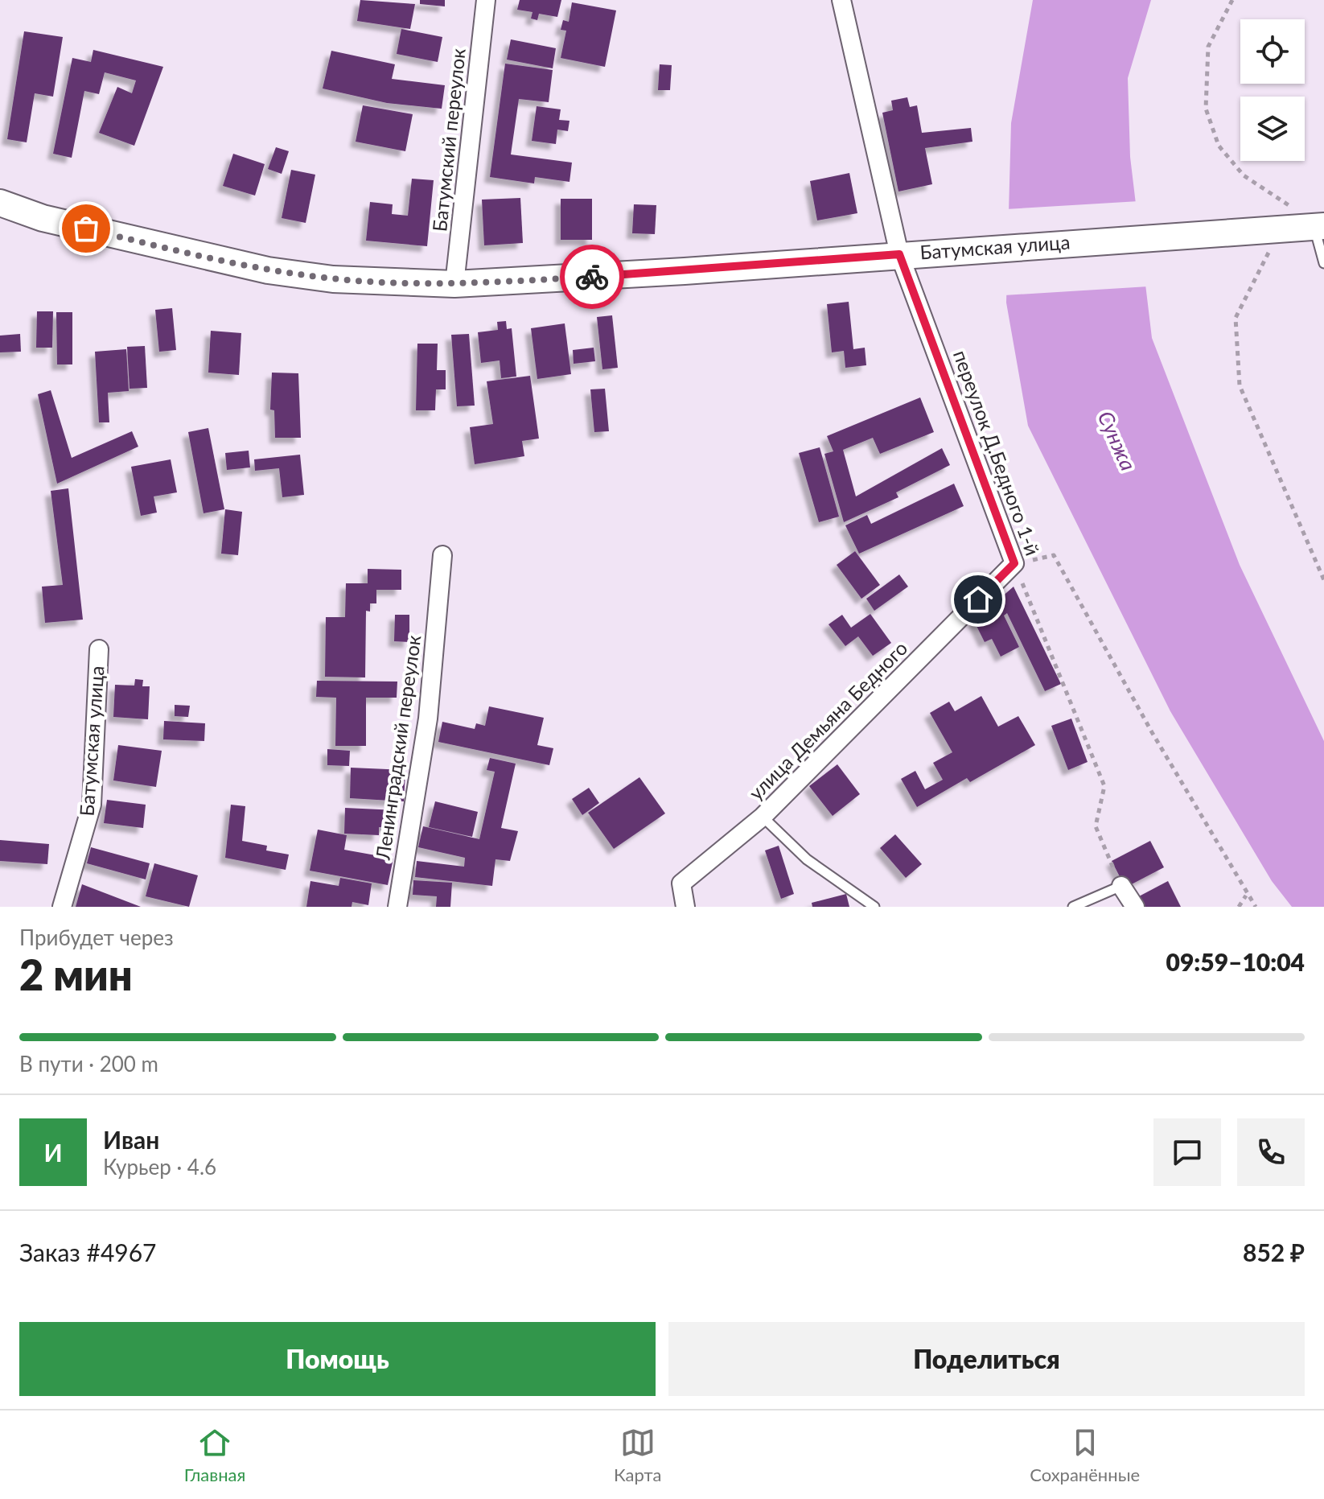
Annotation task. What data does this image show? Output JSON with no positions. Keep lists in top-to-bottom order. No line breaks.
{"streets":{"street":["Батумский переулок","Батумская улица","переулок Д.Бедного 1-й","улица Демьяна Бедного","Ленинградский переулок"]},"crossings":[["Батумский переулок","Батумская улица"],["Батумская улица","переулок Д.Бедного 1-й"],["переулок Д.Бедного 1-й","улица Демьяна Бедного"]],"water":["Сунжа"],"page":{"heading":["2 мин","Прибудет через","09:59–10:04"],"panel":["Иван","Курьер · 4.6","Заказ #4967","852 ₽"],"bar":"В пути · 200 m","round":"И","buttons":["Помощь","Поделиться"],"tabs":["Главная","Карта","Сохранённые"]}}
